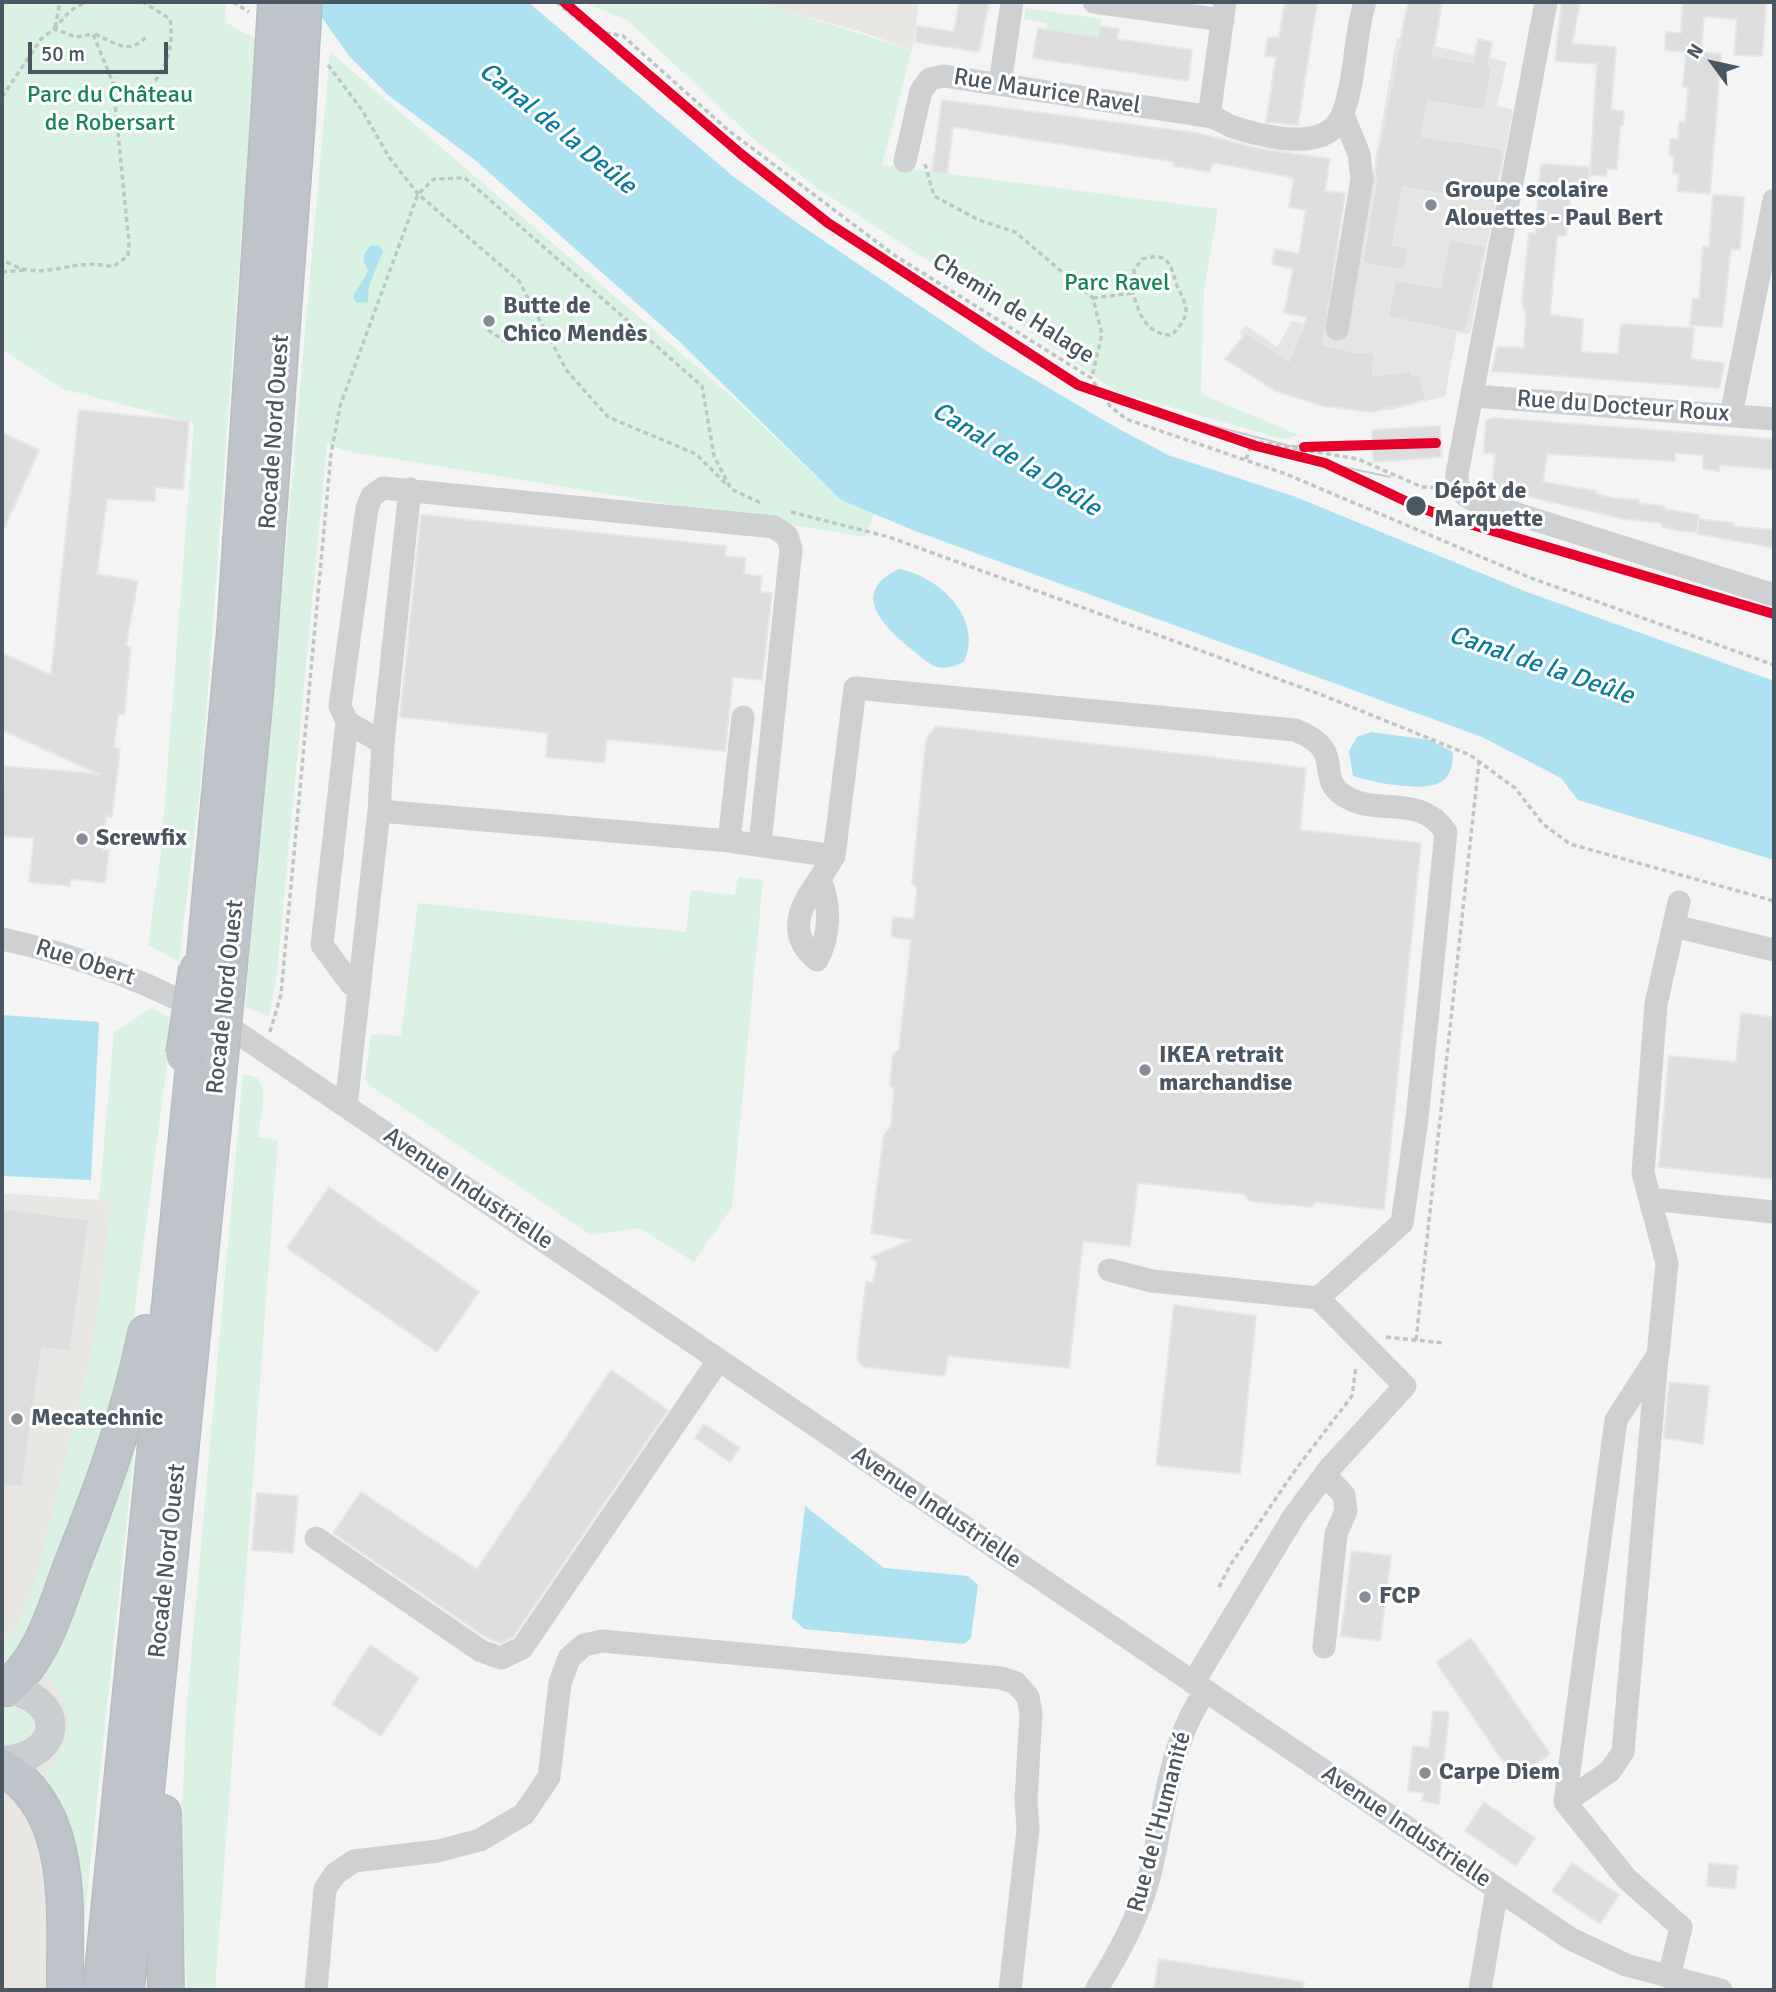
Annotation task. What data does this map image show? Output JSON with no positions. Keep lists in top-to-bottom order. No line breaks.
{"streets":{"highway":["Rocade Nord Ouest"],"street":["Rue Maurice Ravel","Rue du Docteur Roux","Rue Obert","Avenue Industrielle","Rue de l'Humanité"],"path":["Chemin de Halage"]},"crossings":[["Rue Obert","Avenue Industrielle"],["Avenue Industrielle","Rue de l'Humanité"]],"water":["Canal de la Deûle"],"parks":["Parc du Château de Robersart","Parc Ravel"],"places":["Groupe scolaire Alouettes - Paul Bert","Butte de Chico Mendès","Dépôt de Marquette","Screwfix","IKEA retrait marchandise","Mecatechnic","FCP","Carpe Diem"],"scale_bar":"50 m","north":"top left"}
